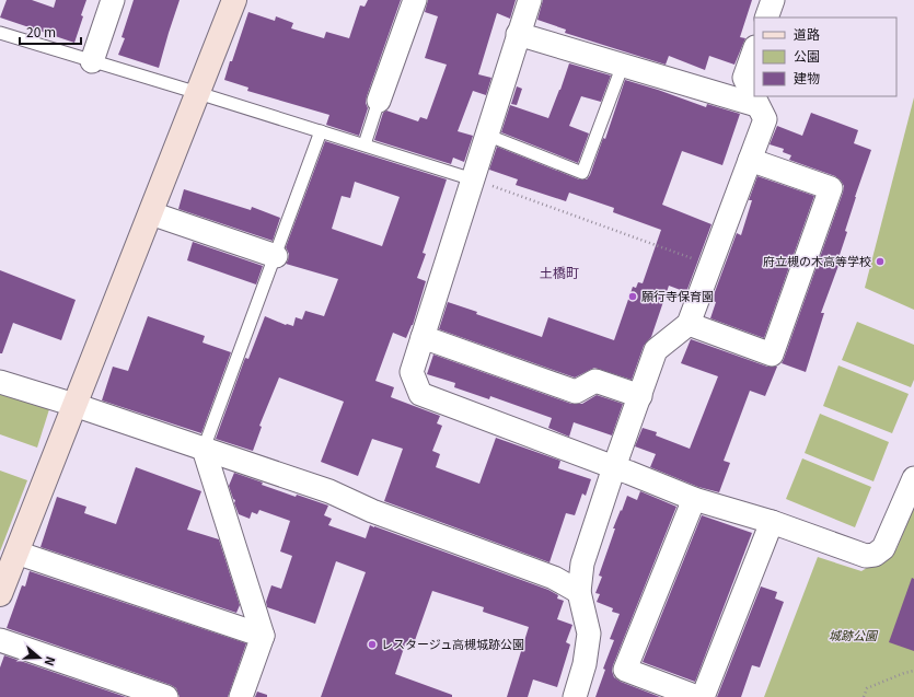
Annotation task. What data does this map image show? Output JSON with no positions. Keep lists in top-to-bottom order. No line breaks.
{"districts":["土橋町"],"parks":["城跡公園"],"places":["府立槻の木高等学校","願行寺保育園","レスタージュ高槻城跡公園"],"legend":["道路","公園","建物"],"scale_bar":"20 m","north":"right"}
